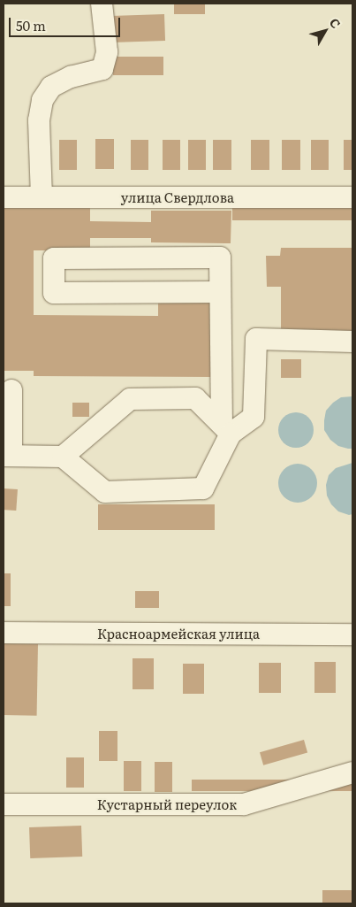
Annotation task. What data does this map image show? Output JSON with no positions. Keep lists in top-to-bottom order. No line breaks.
{"streets":{"street":["улица Свердлова","Красноармейская улица","Кустарный переулок"]},"scale_bar":"50 m","north":"top right"}
